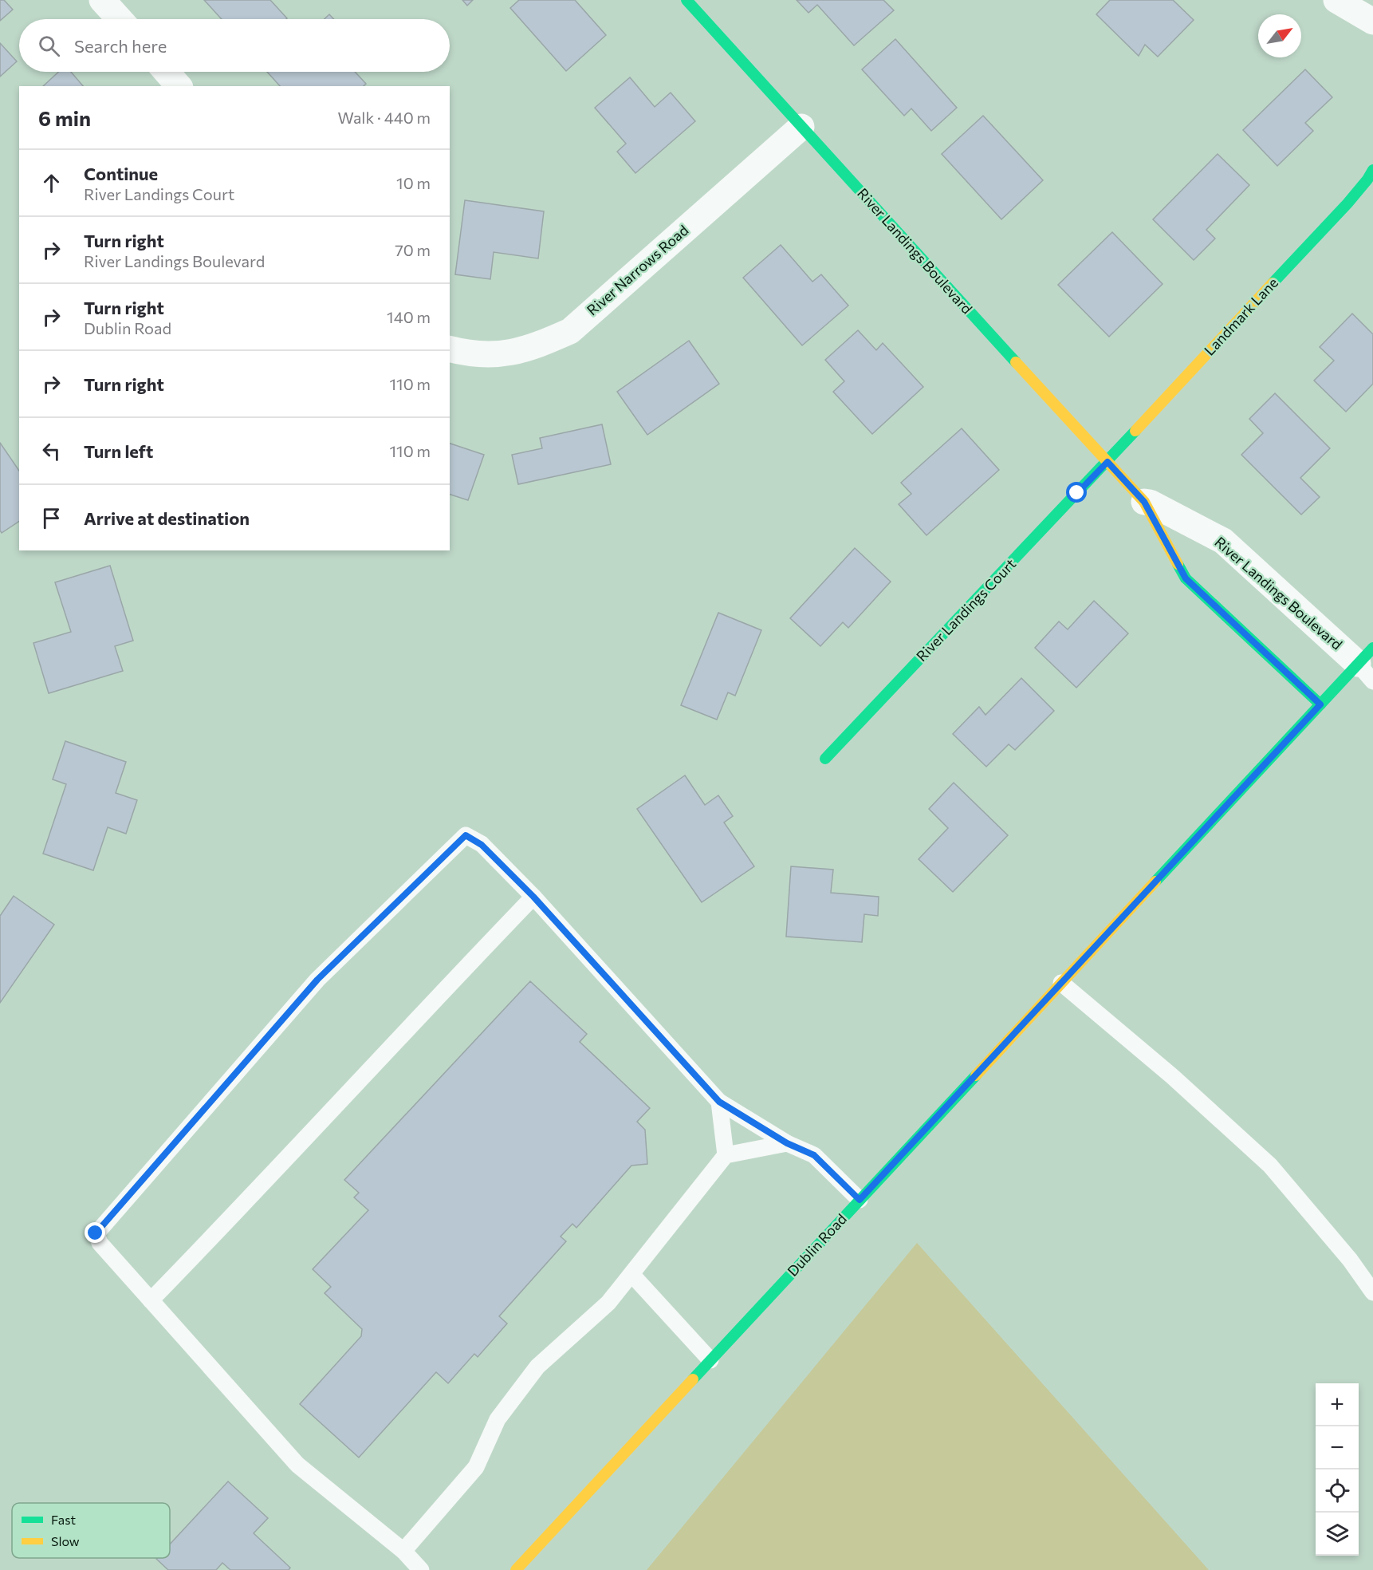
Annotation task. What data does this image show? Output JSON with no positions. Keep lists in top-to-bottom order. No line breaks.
{"streets":{"street":["River Landings Boulevard","River Narrows Road","Landmark Lane","River Landings Court","Dublin Road"]},"crossings":[["River Landings Boulevard","River Narrows Road"],["River Landings Boulevard","Landmark Lane"],["River Landings Boulevard","River Landings Court"],["River Landings Boulevard","Dublin Road"],["Landmark Lane","River Landings Court"]],"legend":["Fast","Slow"],"north":"top right","page":{"search":"Search here","heading":["6 min","Walk · 440 m"],"list":[["Continue","River Landings Court","10 m"],["Turn right","River Landings Boulevard","70 m"],["Turn right","Dublin Road","140 m"],["Turn right","110 m"],["Turn left","110 m"],"Arrive at destination"],"map_buttons":["+","−"]}}
